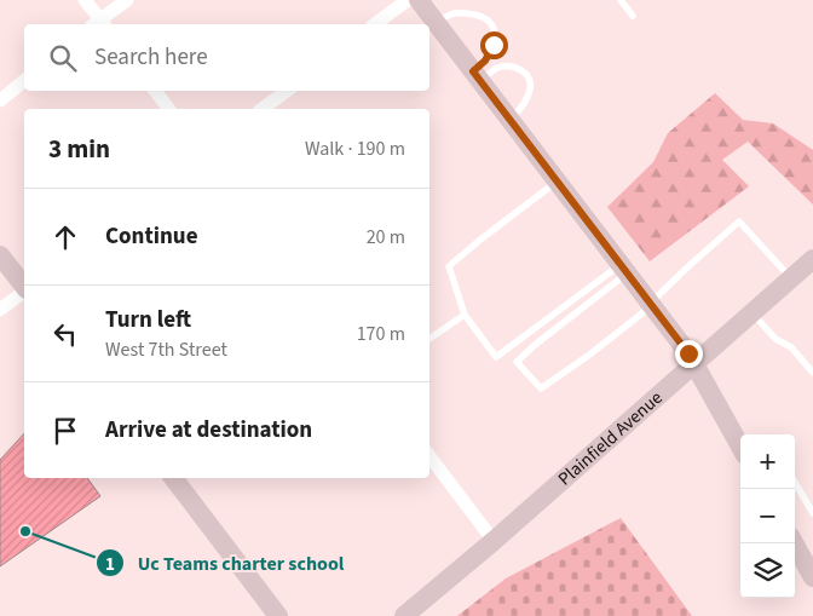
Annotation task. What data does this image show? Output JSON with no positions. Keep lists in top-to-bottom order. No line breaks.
{"streets":{"street":["Plainfield Avenue"]},"places":["Uc Teams charter school"],"page":{"search":"Search here","heading":["3 min","Walk · 190 m"],"list":[["Continue","20 m"],["Turn left","West 7th Street","170 m"],"Arrive at destination"],"map_buttons":["+","−"]}}
